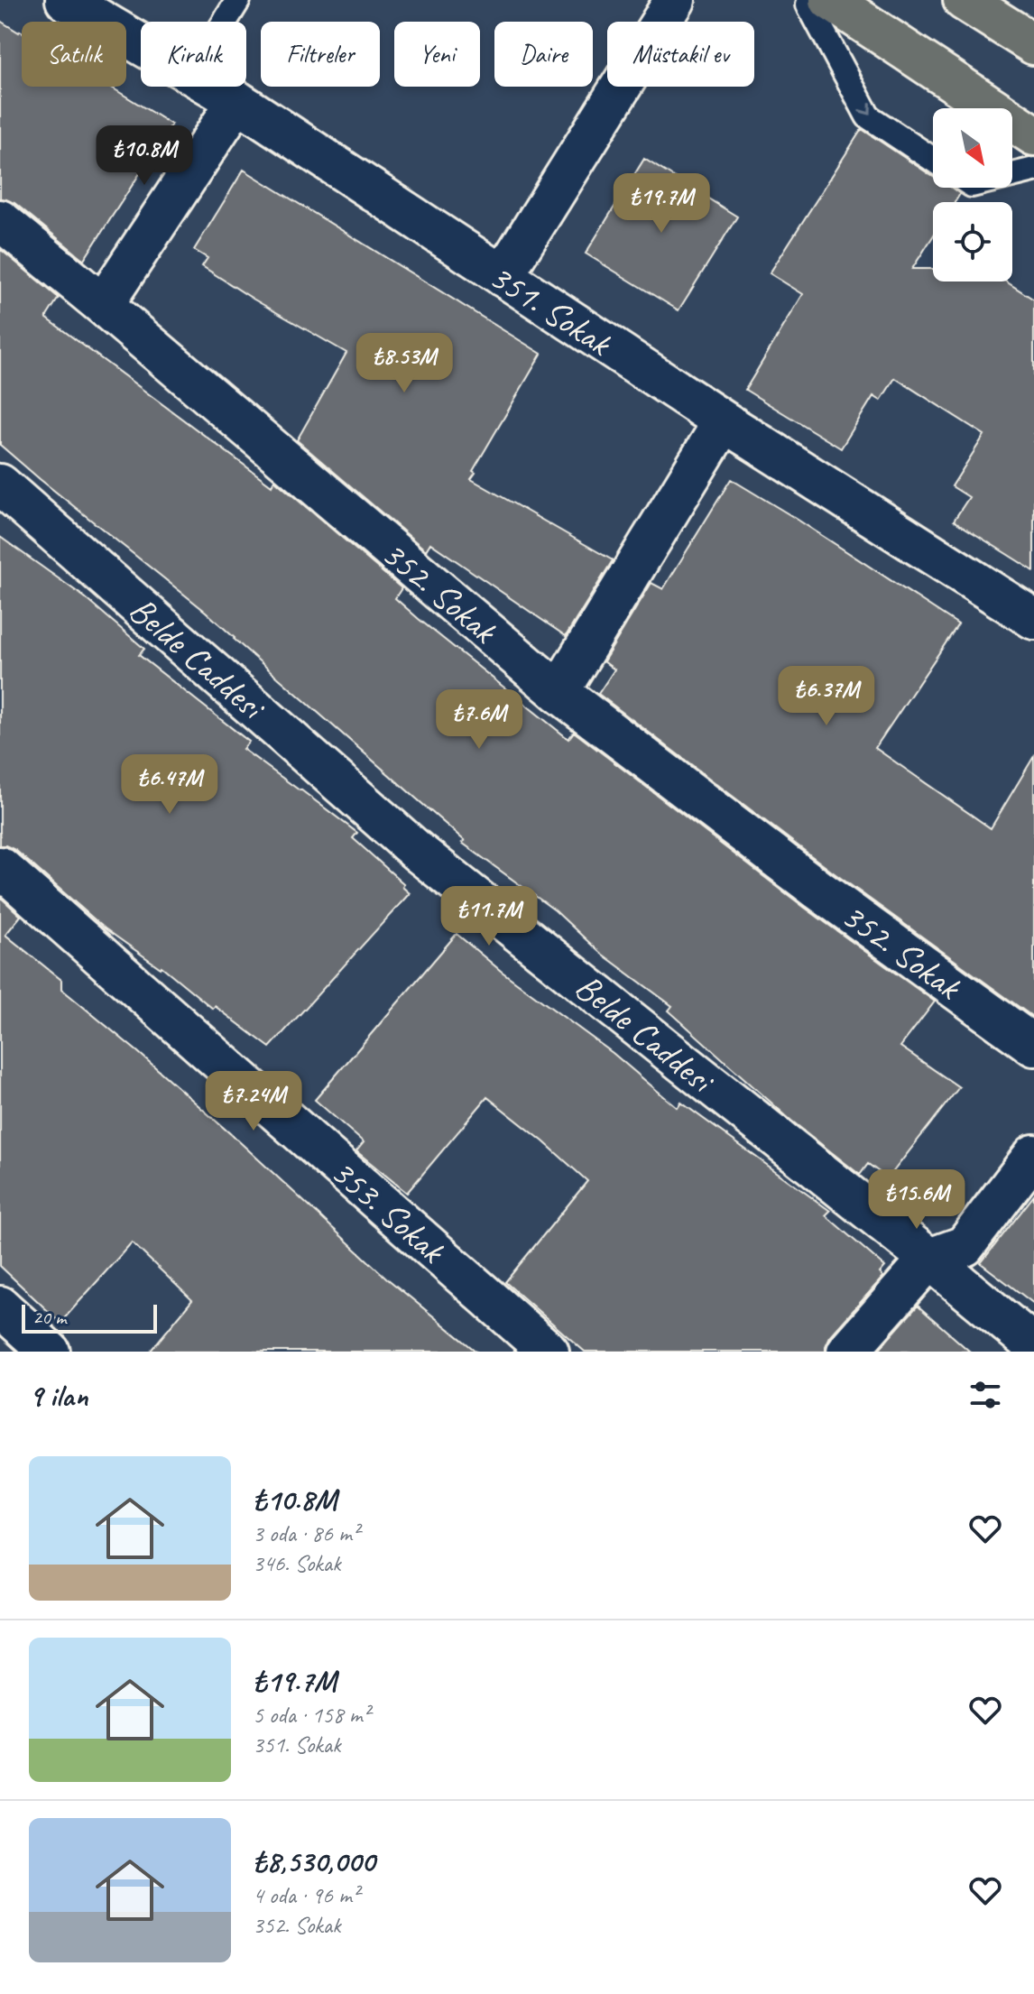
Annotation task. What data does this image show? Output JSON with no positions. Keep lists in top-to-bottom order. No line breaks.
{"streets":{"street":["351. Sokak","352. Sokak","Belde Caddesi","353. Sokak"]},"scale_bar":"20 m","north":"bottom right","page":{"chip":["Satılık","Kiralık","Filtreler","Yeni","Daire","Müstakil ev"],"price":["₺10.8M","₺19.7M","₺8.53M","₺6.37M","₺7.6M","₺6.47M","₺11.7M","₺7.24M","₺15.6M"],"scale":"20 m","heading":"9 ilan","list":[{"name":"₺10.8M","note":"3 oda · 86 m² · 346. Sokak"},{"name":"₺19.7M","note":"5 oda · 158 m² · 351. Sokak"},{"name":"₺8,530,000","note":"4 oda · 96 m² · 352. Sokak"}]}}
